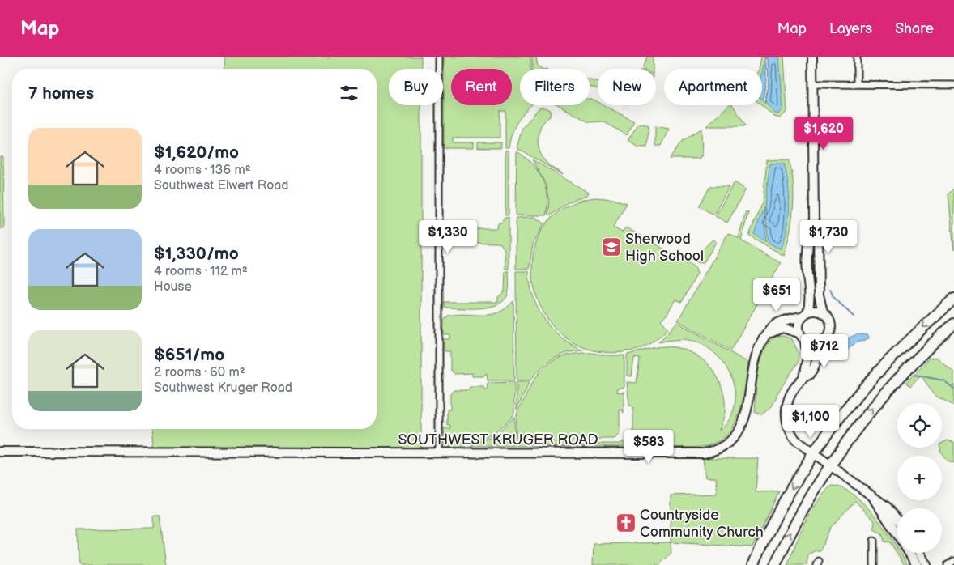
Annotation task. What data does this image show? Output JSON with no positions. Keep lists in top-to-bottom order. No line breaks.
{"streets":{"street":["SOUTHWEST KRUGER ROAD"]},"places":{"school or university":["Sherwood High School"],"church":["Countryside Community Church"]},"page":{"header":"Map","nav":["Map","Layers","Share"],"chip":["Buy","Rent","Filters","New","Apartment"],"heading":"7 homes","price":["$1,620","$1,330","$1,730","$651","$712","$1,100","$583"],"list":[{"name":"$1,620/mo","note":"4 rooms · 136 m² · Southwest Elwert Road"},{"name":"$1,330/mo","note":"4 rooms · 112 m² · House"},{"name":"$651/mo","note":"2 rooms · 60 m² · Southwest Kruger Road"}],"map_buttons":["+","−"]}}
